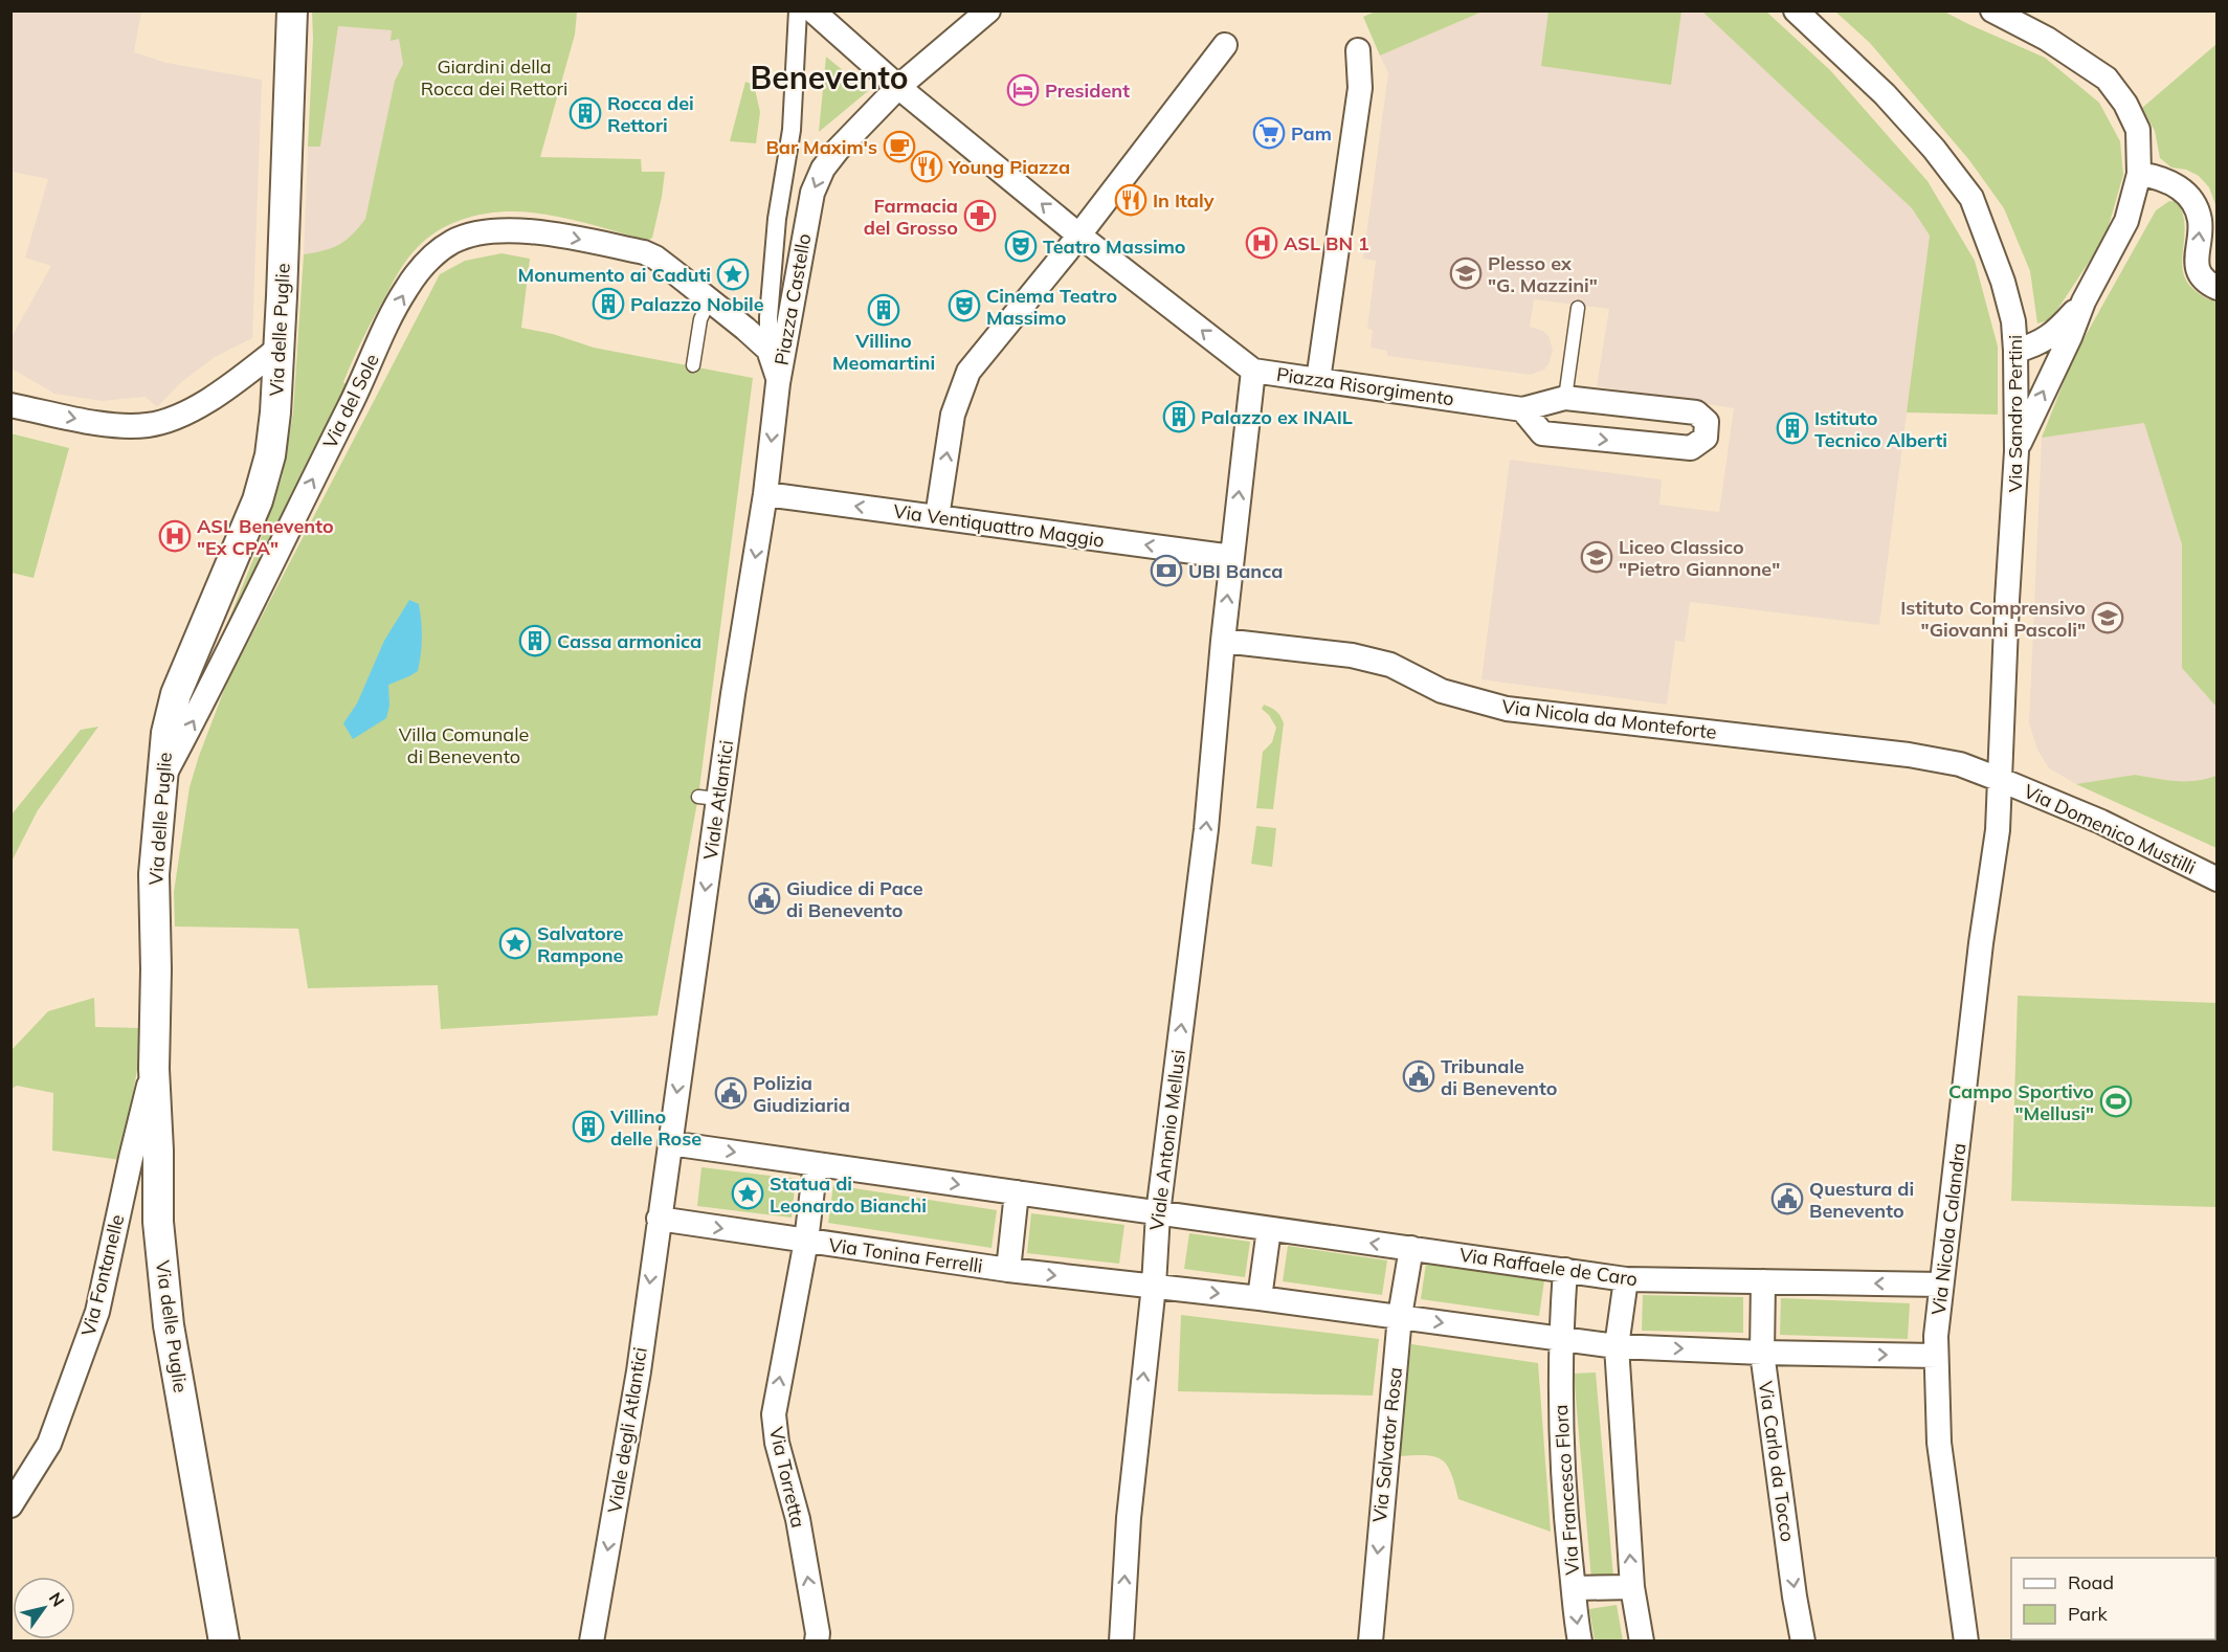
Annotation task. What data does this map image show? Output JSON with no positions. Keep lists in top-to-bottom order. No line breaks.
{"streets":{"street":["Piazza Castello","Via delle Puglie","Piazza Risorgimento","Via del Sole","Via Sandro Pertini","Via Ventiquattro Maggio","Via Nicola da Monteforte","Viale Atlantici","Via Domenico Mustilli","Viale Antonio Mellusi","Via Nicola Calandra","Via Tonina Ferrelli","Via Raffaele de Caro","Via Fontanelle","Viale degli Atlantici","Via Salvator Rosa","Via Carlo da Tocco","Via Torretta","Via Francesco Flora"]},"crossings":[["Piazza Castello","Via del Sole"],["Piazza Castello","Viale Atlantici"],["Via delle Puglie","Via del Sole"],["Via delle Puglie","Via Fontanelle"],["Piazza Risorgimento","Via Ventiquattro Maggio"],["Piazza Risorgimento","Via Nicola da Monteforte"],["Piazza Risorgimento","Viale Antonio Mellusi"],["Via Sandro Pertini","Via Nicola da Monteforte"],["Via Sandro Pertini","Via Domenico Mustilli"],["Via Sandro Pertini","Via Nicola Calandra"],["Via Ventiquattro Maggio","Viale Atlantici"],["Via Nicola da Monteforte","Via Domenico Mustilli"],["Via Nicola da Monteforte","Viale Antonio Mellusi"],["Via Nicola da Monteforte","Via Nicola Calandra"],["Viale Atlantici","Via Tonina Ferrelli"],["Viale Atlantici","Viale degli Atlantici"],["Via Domenico Mustilli","Via Nicola Calandra"],["Viale Antonio Mellusi","Via Tonina Ferrelli"],["Viale Antonio Mellusi","Via Raffaele de Caro"],["Via Nicola Calandra","Via Raffaele de Caro"],["Via Tonina Ferrelli","Viale degli Atlantici"],["Via Tonina Ferrelli","Via Torretta"],["Via Raffaele de Caro","Via Salvator Rosa"],["Via Raffaele de Caro","Via Carlo da Tocco"],["Via Raffaele de Caro","Via Francesco Flora"]],"one_way":["Via del Sole","Via Ventiquattro Maggio","Viale Atlantici","Viale Antonio Mellusi","Viale degli Atlantici","Via Salvator Rosa","Via Torretta"],"districts":["Benevento"],"parks":["Giardini della Rocca dei Rettori","Villa Comunale di Benevento"],"places":{"hotel":["President"],"building":["Rocca dei Rettori","Palazzo Nobile","Villino Meomartini","Palazzo ex INAIL","Istituto Tecnico Alberti","Cassa armonica","Villino delle Rose"],"supermarket":["Pam"],"cafe":["Bar Maxim's"],"restaurant":["Young Piazza","In Italy"],"pharmacy":["Farmacia del Grosso"],"hospital":["ASL BN 1","ASL Benevento \"Ex CPA\""],"theatre":["Teatro Massimo","Cinema Teatro Massimo"],"school or university":["Plesso ex \"G. Mazzini\"","Liceo Classico \"Pietro Giannone\"","Istituto Comprensivo \"Giovanni Pascoli\""],"place":["Monumento ai Caduti","Salvatore Rampone","Statua di Leonardo Bianchi"],"bank":["UBI Banca"],"public building":["Giudice di Pace di Benevento","Tribunale di Benevento","Polizia Giudiziaria","Questura di Benevento"],"sports":["Campo Sportivo \"Mellusi\""]},"legend":["Road","Park"],"north":"top right"}
